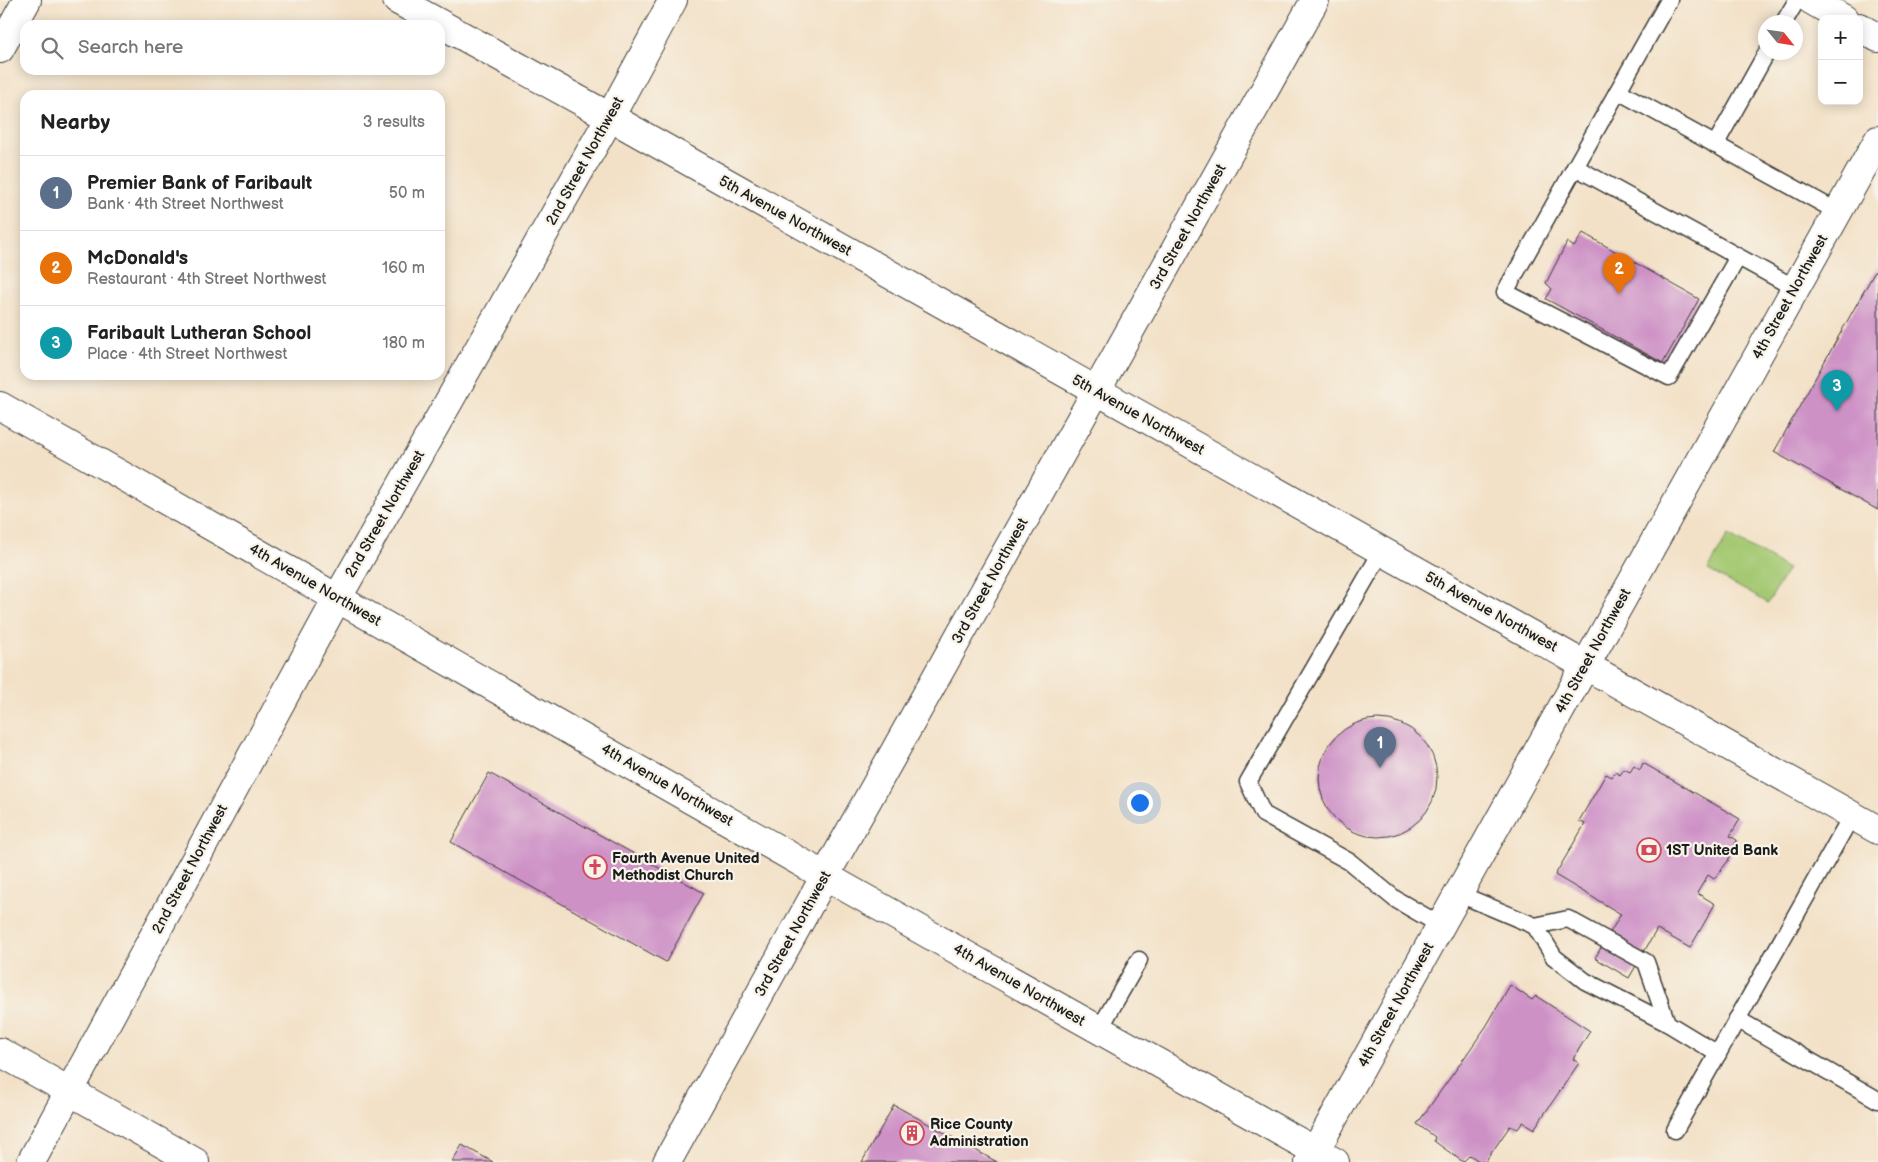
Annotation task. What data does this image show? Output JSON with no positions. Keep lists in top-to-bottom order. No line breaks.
{"streets":{"street":["2nd Street Northwest","5th Avenue Northwest","3rd Street Northwest","4th Street Northwest","4th Avenue Northwest"]},"crossings":[["2nd Street Northwest","5th Avenue Northwest"],["2nd Street Northwest","4th Avenue Northwest"],["5th Avenue Northwest","3rd Street Northwest"],["5th Avenue Northwest","4th Street Northwest"],["3rd Street Northwest","4th Avenue Northwest"],["4th Street Northwest","4th Avenue Northwest"]],"places":{"bank":["1ST United Bank"],"church":["Fourth Avenue United Methodist Church"],"building":["Rice County Administration"]},"north":"bottom right","page":{"map_buttons":["+","−"],"search":"Search here","heading":["Nearby","3 results"],"list":[{"mark":"1","name":"Premier Bank of Faribault","note":"Bank · 4th Street Northwest","value":"50 m"},{"mark":"2","name":"McDonald's","note":"Restaurant · 4th Street Northwest","value":"160 m"},{"mark":"3","name":"Faribault Lutheran School","note":"Place · 4th Street Northwest","value":"180 m"}],"pins":["2","3","1"]}}
